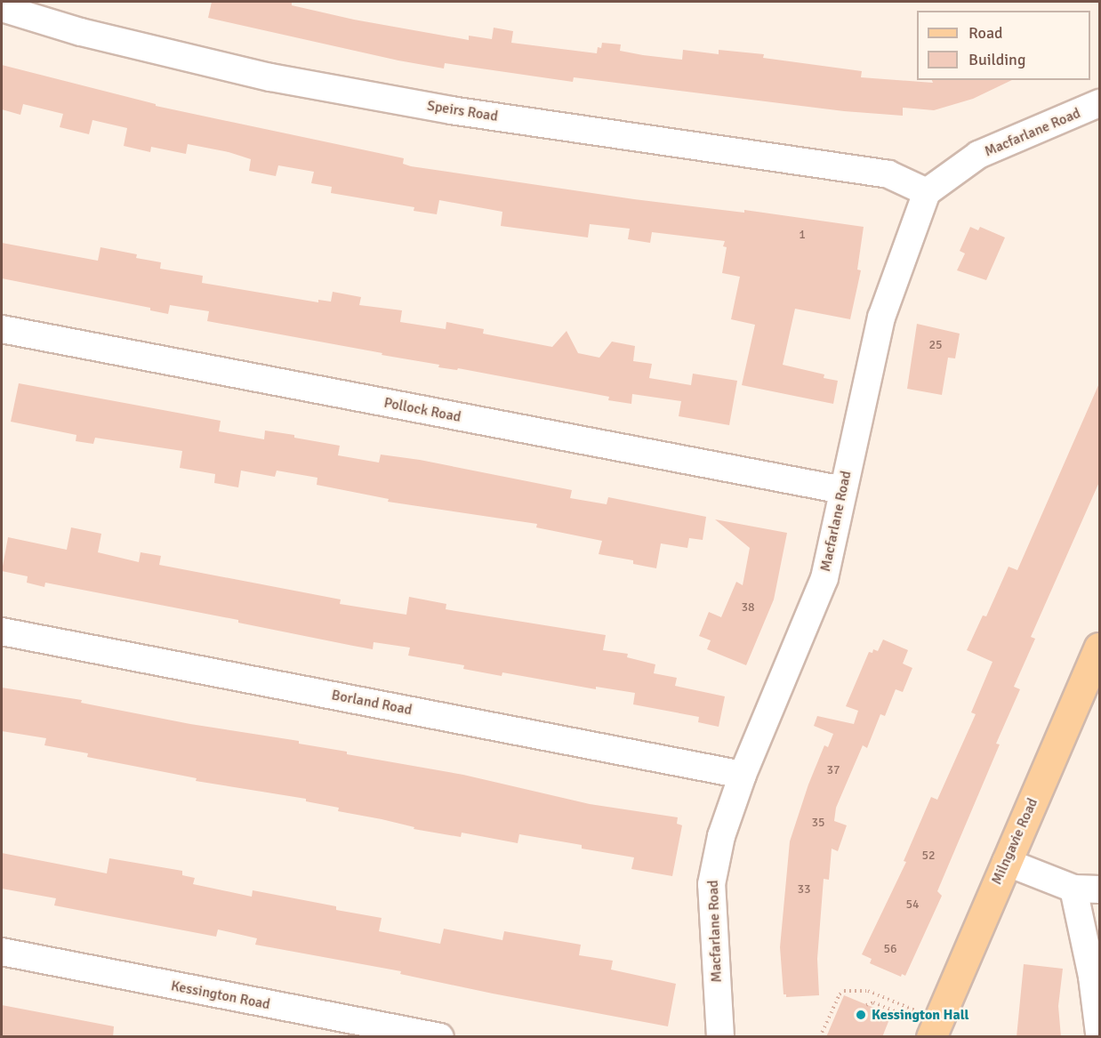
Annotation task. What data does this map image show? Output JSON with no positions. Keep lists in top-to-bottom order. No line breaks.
{"streets":{"main road":["Milngavie Road"],"street":["Speirs Road","Macfarlane Road","Pollock Road","Borland Road","Kessington Road"]},"crossings":[["Speirs Road","Macfarlane Road"],["Macfarlane Road","Pollock Road"],["Macfarlane Road","Borland Road"]],"places":["Kessington Hall"],"house_numbers":["1","25","38","37","35","52","33","54","56"],"legend":["Road","Building"]}
